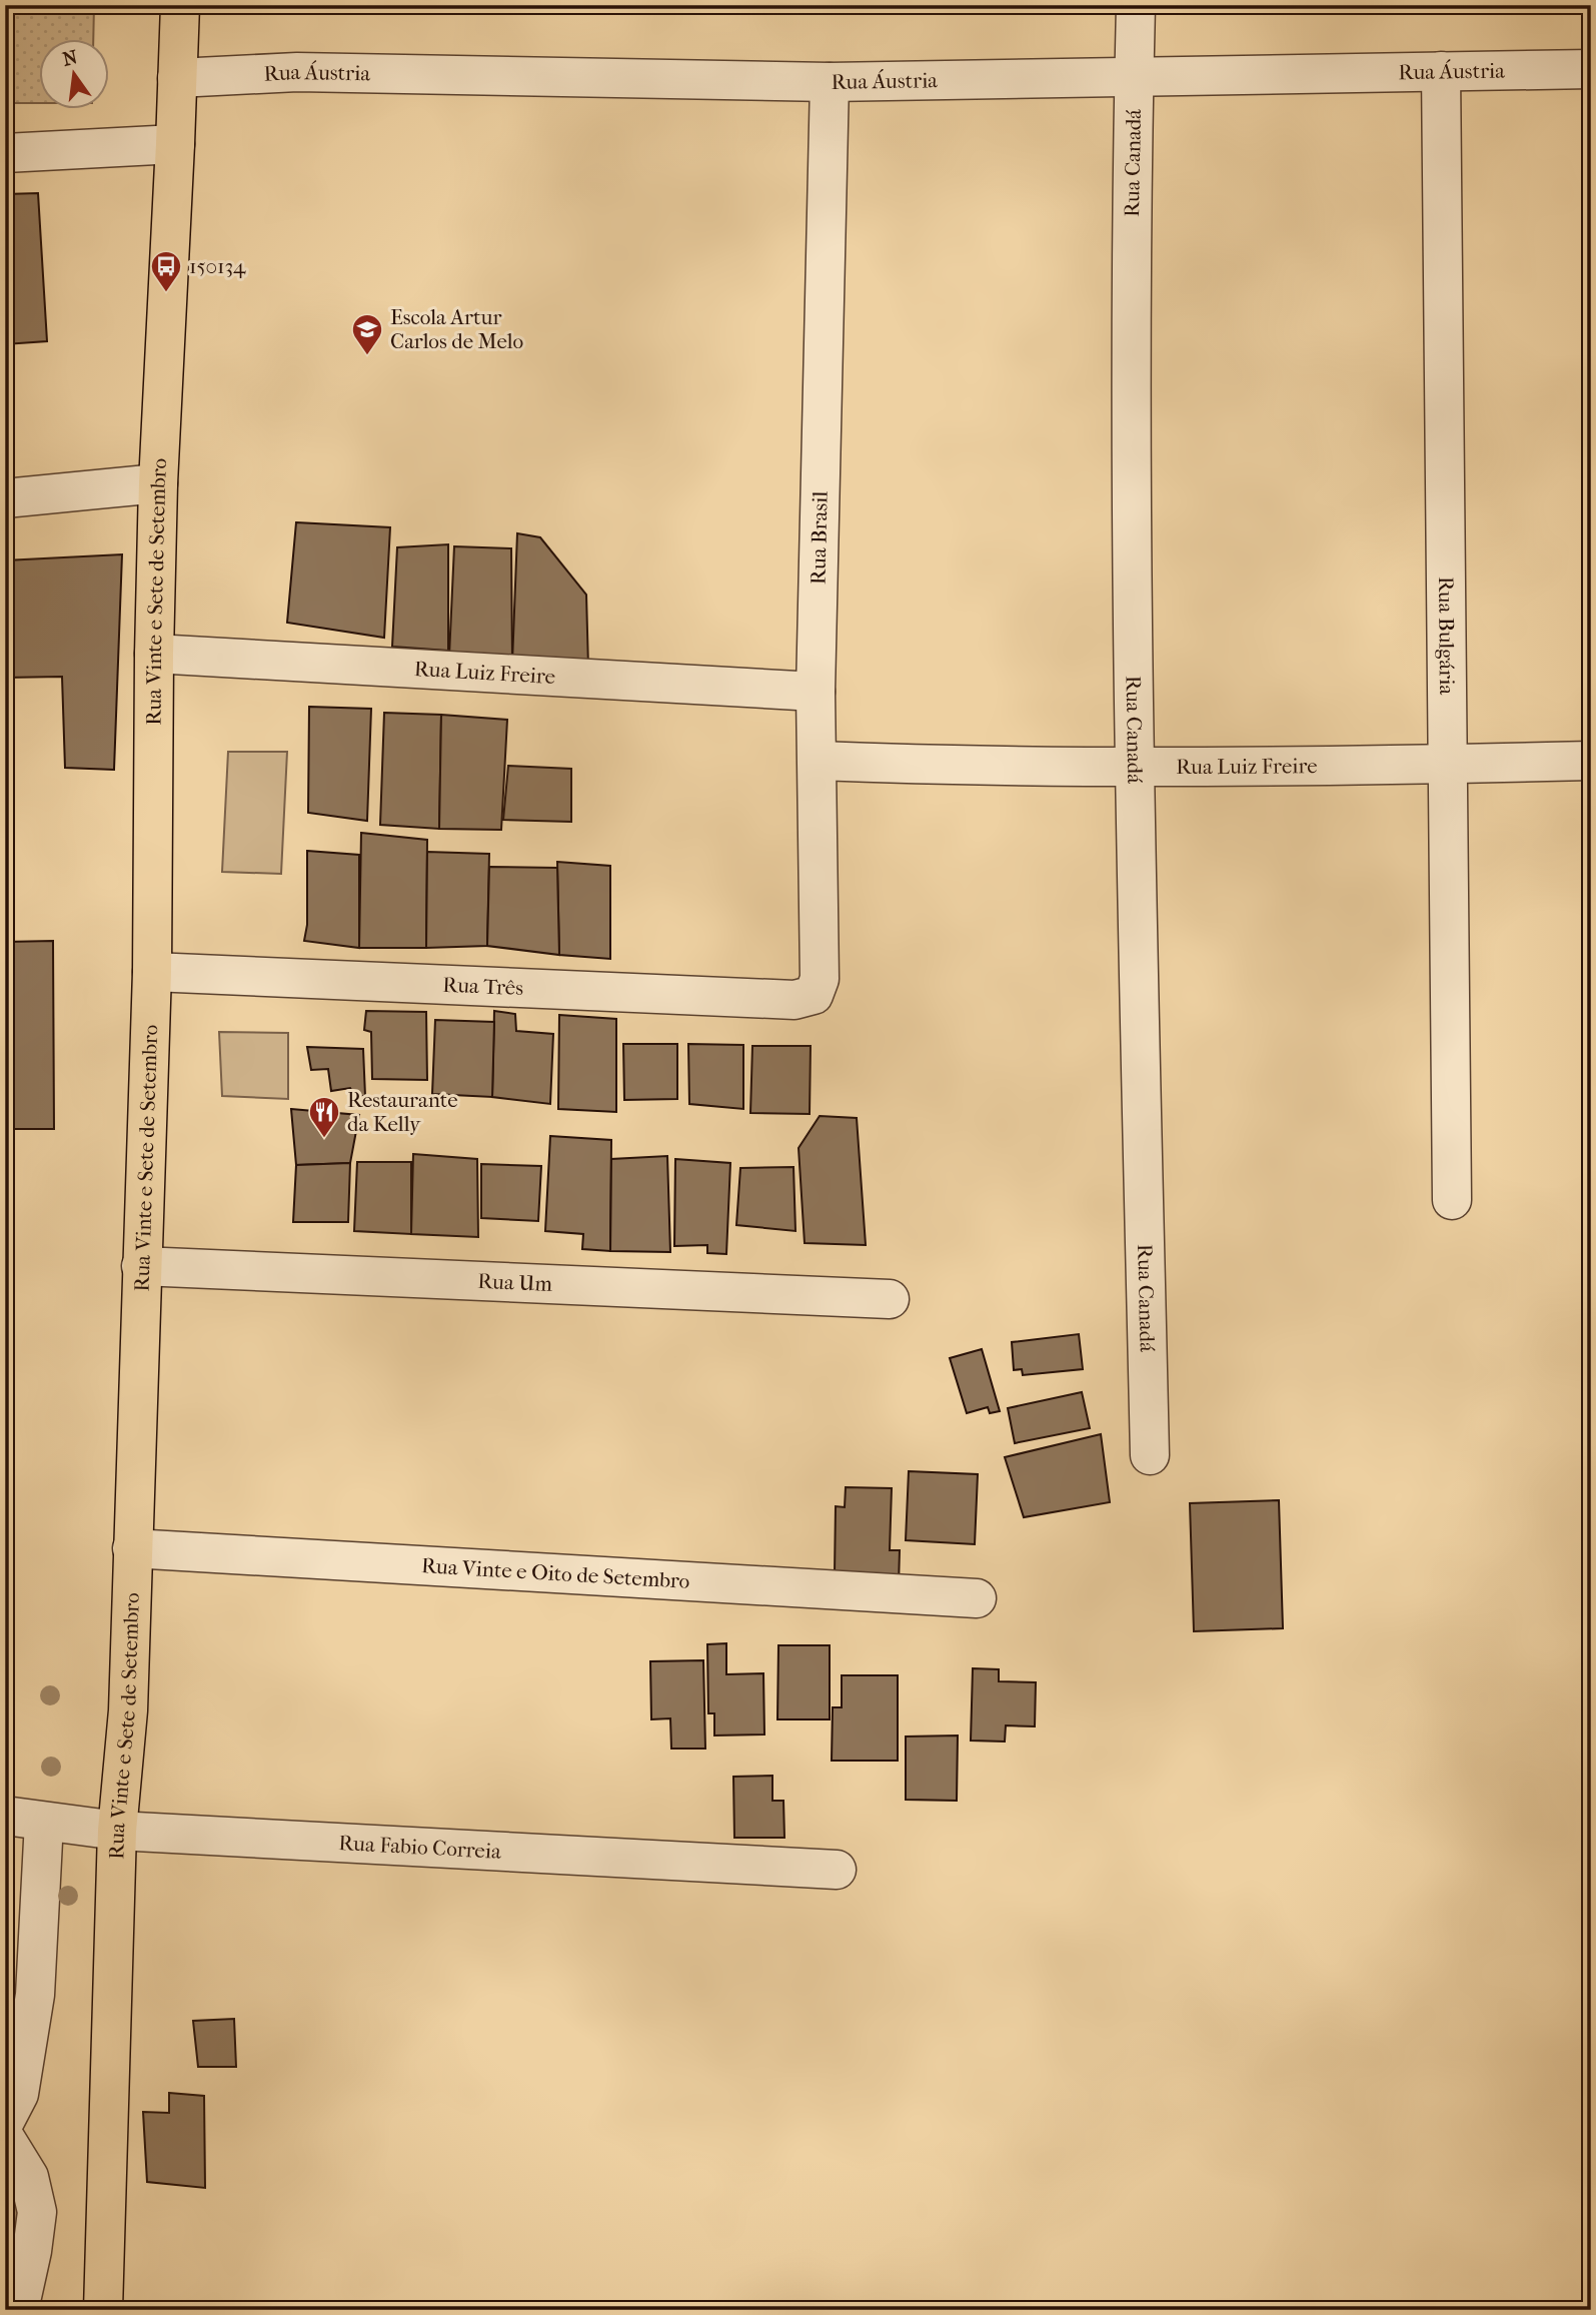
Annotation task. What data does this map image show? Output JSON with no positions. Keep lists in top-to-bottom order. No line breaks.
{"streets":{"main road":["Rua Vinte e Sete de Setembro"],"street":["Rua Áustria","Rua Canadá","Rua Brasil","Rua Bulgária","Rua Luiz Freire","Rua Três","Rua Um","Rua Vinte e Oito de Setembro","Rua Fabio Correia"]},"crossings":[["Rua Áustria","Rua Canadá"],["Rua Áustria","Rua Brasil"],["Rua Áustria","Rua Vinte e Sete de Setembro"],["Rua Áustria","Rua Bulgária"],["Rua Canadá","Rua Luiz Freire"],["Rua Brasil","Rua Luiz Freire"],["Rua Brasil","Rua Três"],["Rua Vinte e Sete de Setembro","Rua Luiz Freire"],["Rua Vinte e Sete de Setembro","Rua Três"],["Rua Vinte e Sete de Setembro","Rua Um"],["Rua Vinte e Sete de Setembro","Rua Vinte e Oito de Setembro"],["Rua Vinte e Sete de Setembro","Rua Fabio Correia"],["Rua Bulgária","Rua Luiz Freire"]],"places":{"bus stop":["150134"],"school or university":["Escola Artur Carlos de Melo"],"restaurant":["Restaurante da Kelly"]},"north":"top"}
